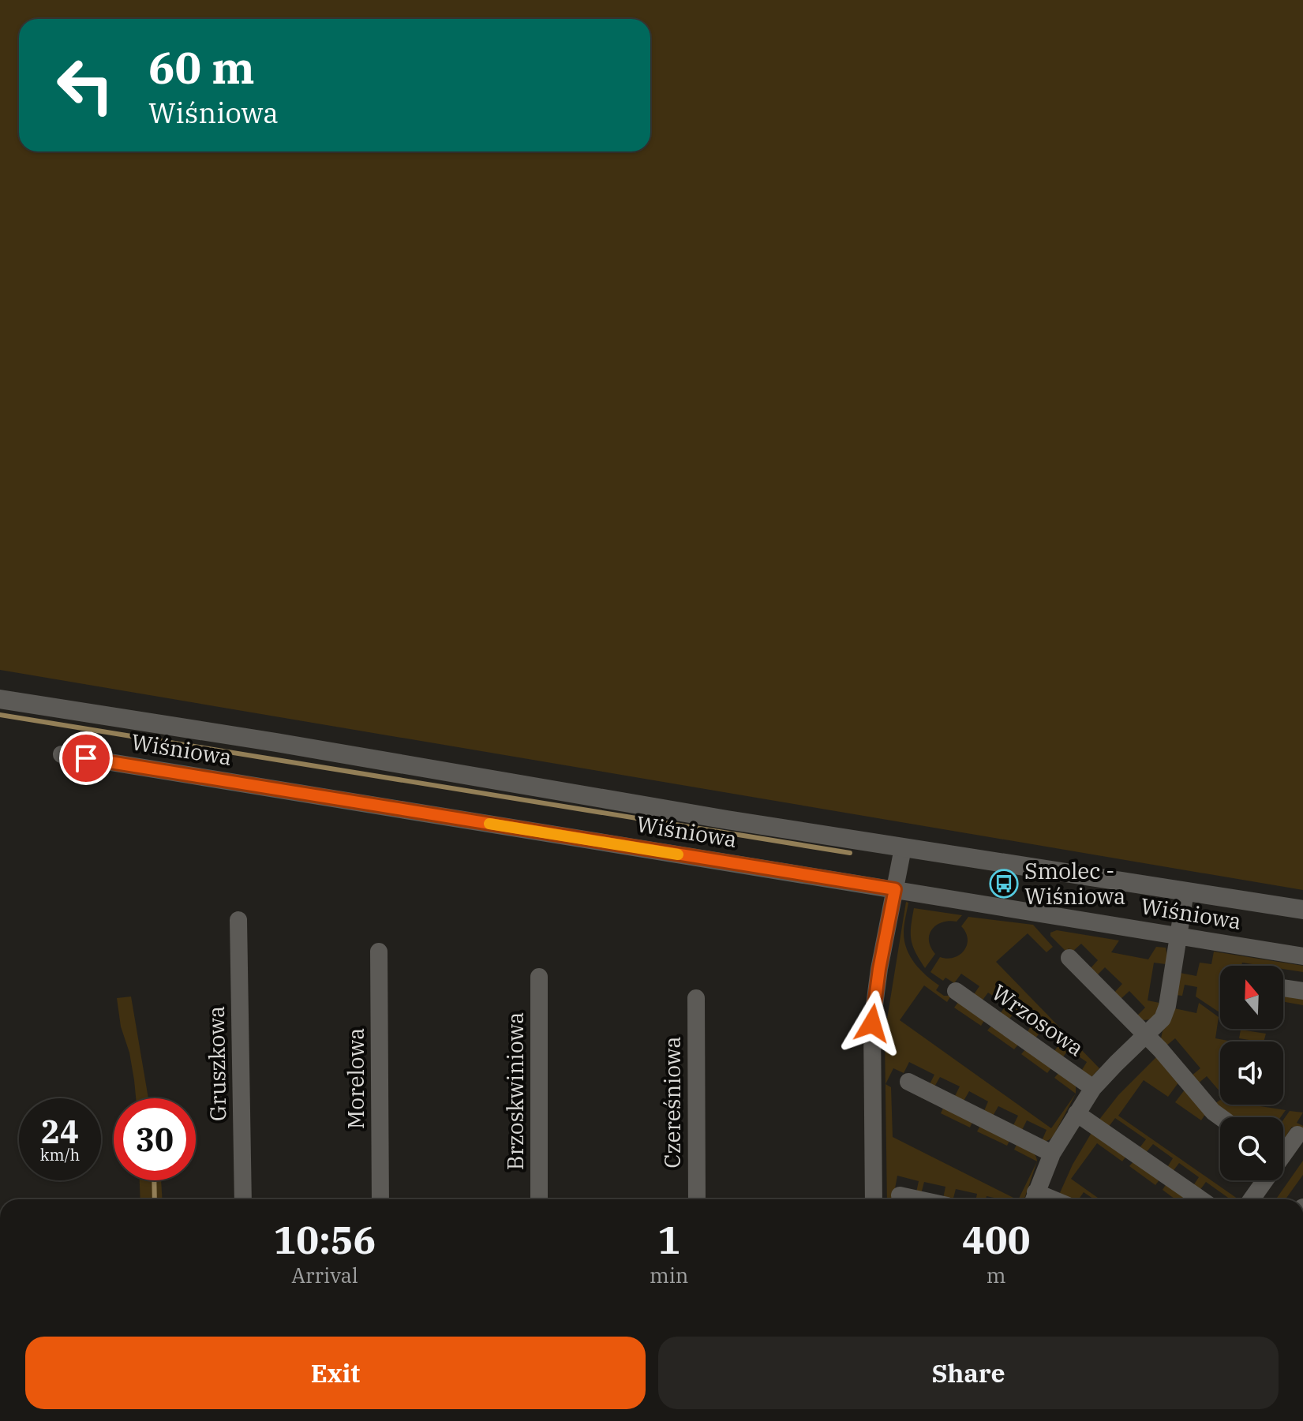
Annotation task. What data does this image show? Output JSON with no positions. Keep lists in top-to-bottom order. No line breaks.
{"streets":{"street":["Wiśniowa","Wrzosowa","Gruszkowa","Morelowa","Brzoskwiniowa","Czereśniowa"]},"crossings":[["Wiśniowa","Wrzosowa"]],"places":{"bus stop":["Smolec - Wiśniowa"]},"north":"top","page":{"turn":["60 m","Wiśniowa"],"speed":"24 km/h","limit":"30","eta":["10:56","Arrival","1","min","400","m"],"buttons":["Exit","Share"]}}
